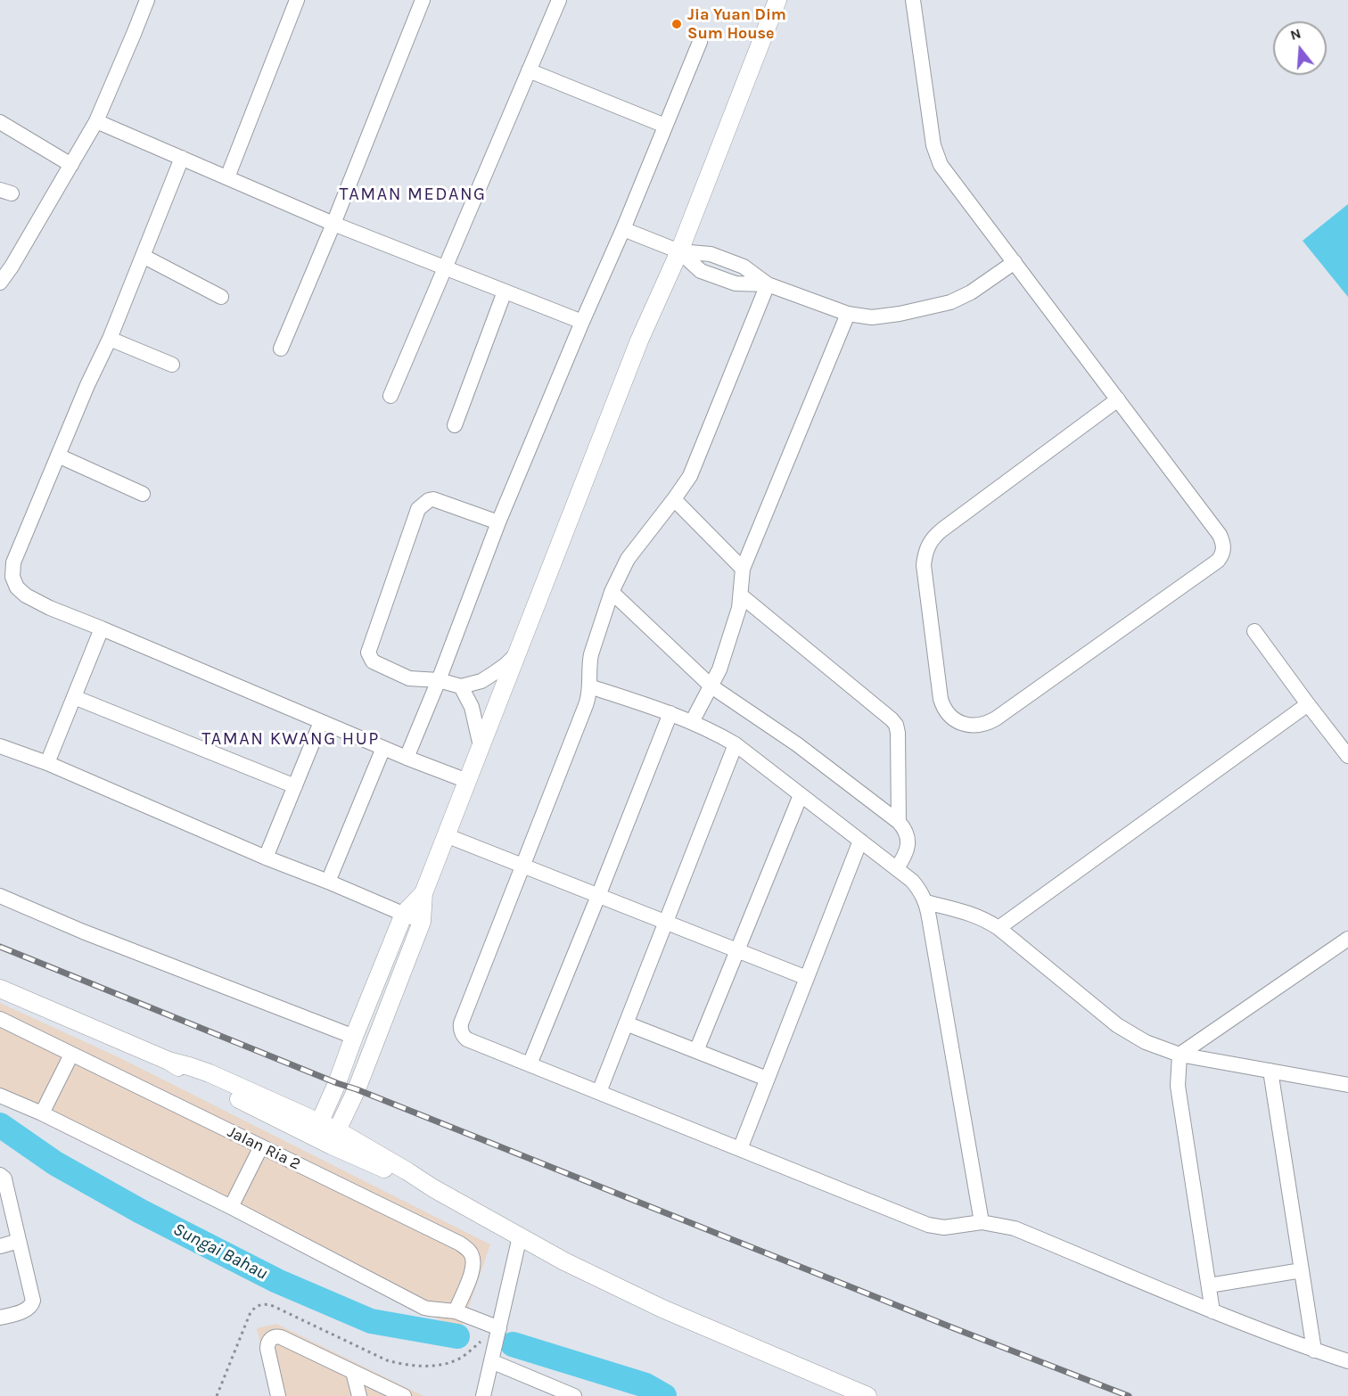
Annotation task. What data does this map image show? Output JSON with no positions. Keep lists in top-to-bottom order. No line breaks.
{"streets":{"street":["Jalan Ria 2"]},"districts":["TAMAN MEDANG","TAMAN KWANG HUP"],"water":["Sungai Bahau"],"places":["Jia Yuan Dim Sum House"],"north":"top"}
